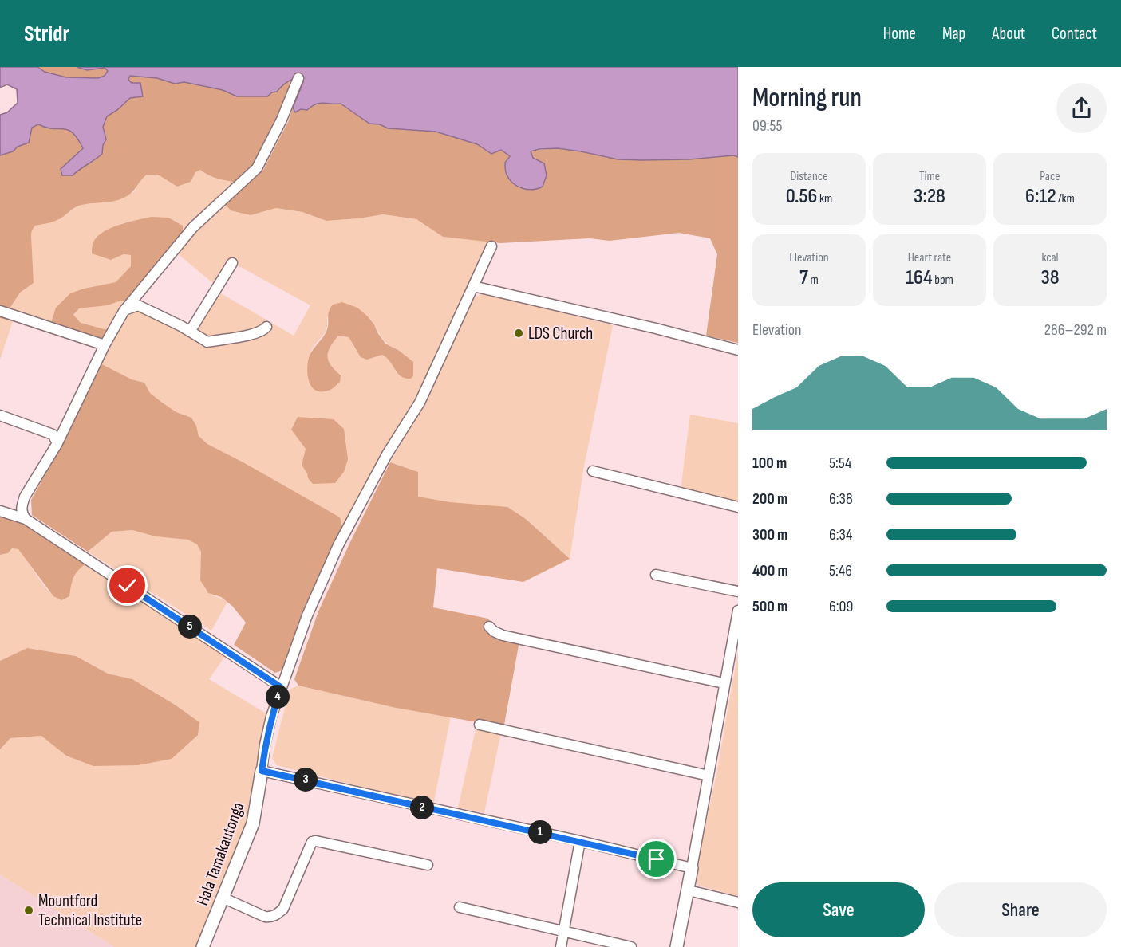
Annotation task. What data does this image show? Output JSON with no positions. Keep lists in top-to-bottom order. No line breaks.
{"streets":{"street":["Hala Tamakautonga"]},"places":["LDS Church","Mountford Technical Institute"],"page":{"header":"Stridr","nav":["Home","Map","About","Contact"],"heading":["Morning run","09:55"],"stats":[["Distance","0.56 km"],["Time","3:28"],["Pace","6:12 /km"],["Elevation","7 m"],["Heart rate","164 bpm"],["kcal","38"]],"chart":["Elevation","286–292 m"],"list":[{"name":"100 m","note":"5:54"},{"name":"200 m","note":"6:38"},{"name":"300 m","note":"6:34"},{"name":"400 m","note":"5:46"},{"name":"500 m","note":"6:09"}],"pins":["5","4","3","2","1"],"buttons":["Save","Share"]}}
